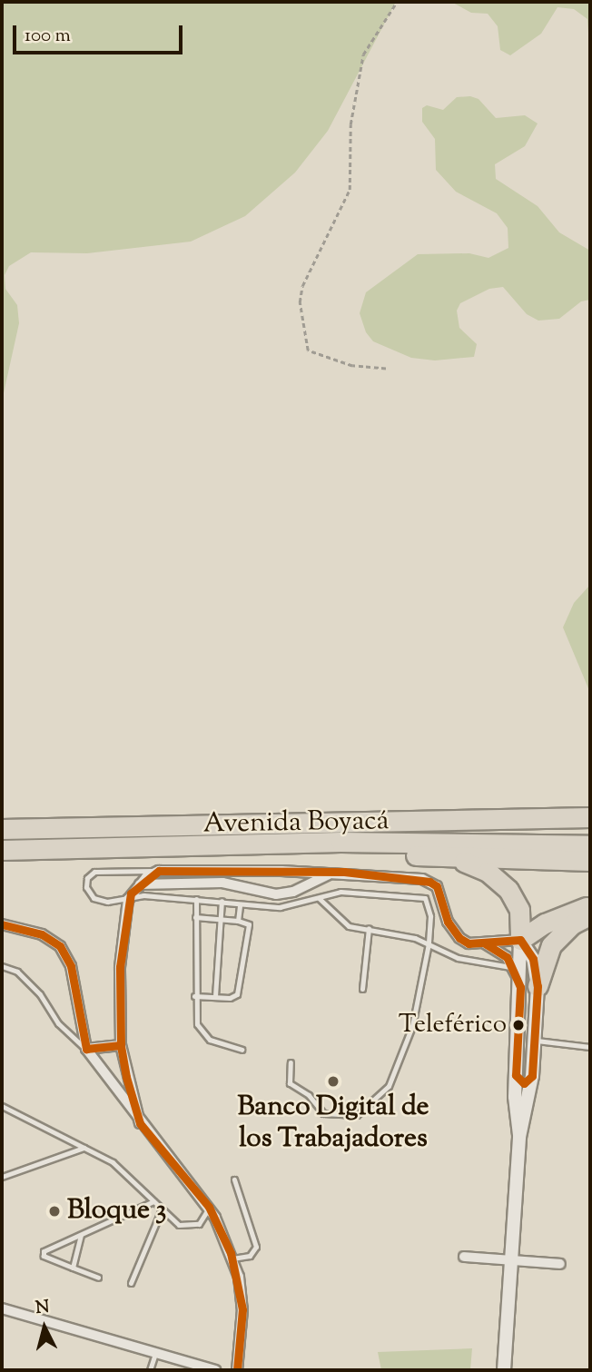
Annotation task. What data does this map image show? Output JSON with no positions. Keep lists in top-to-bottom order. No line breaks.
{"streets":{"highway":["Avenida Boyacá"]},"places":["Teleférico","Banco Digital de los Trabajadores","Bloque 3"],"scale_bar":"100 m","north":"top"}
